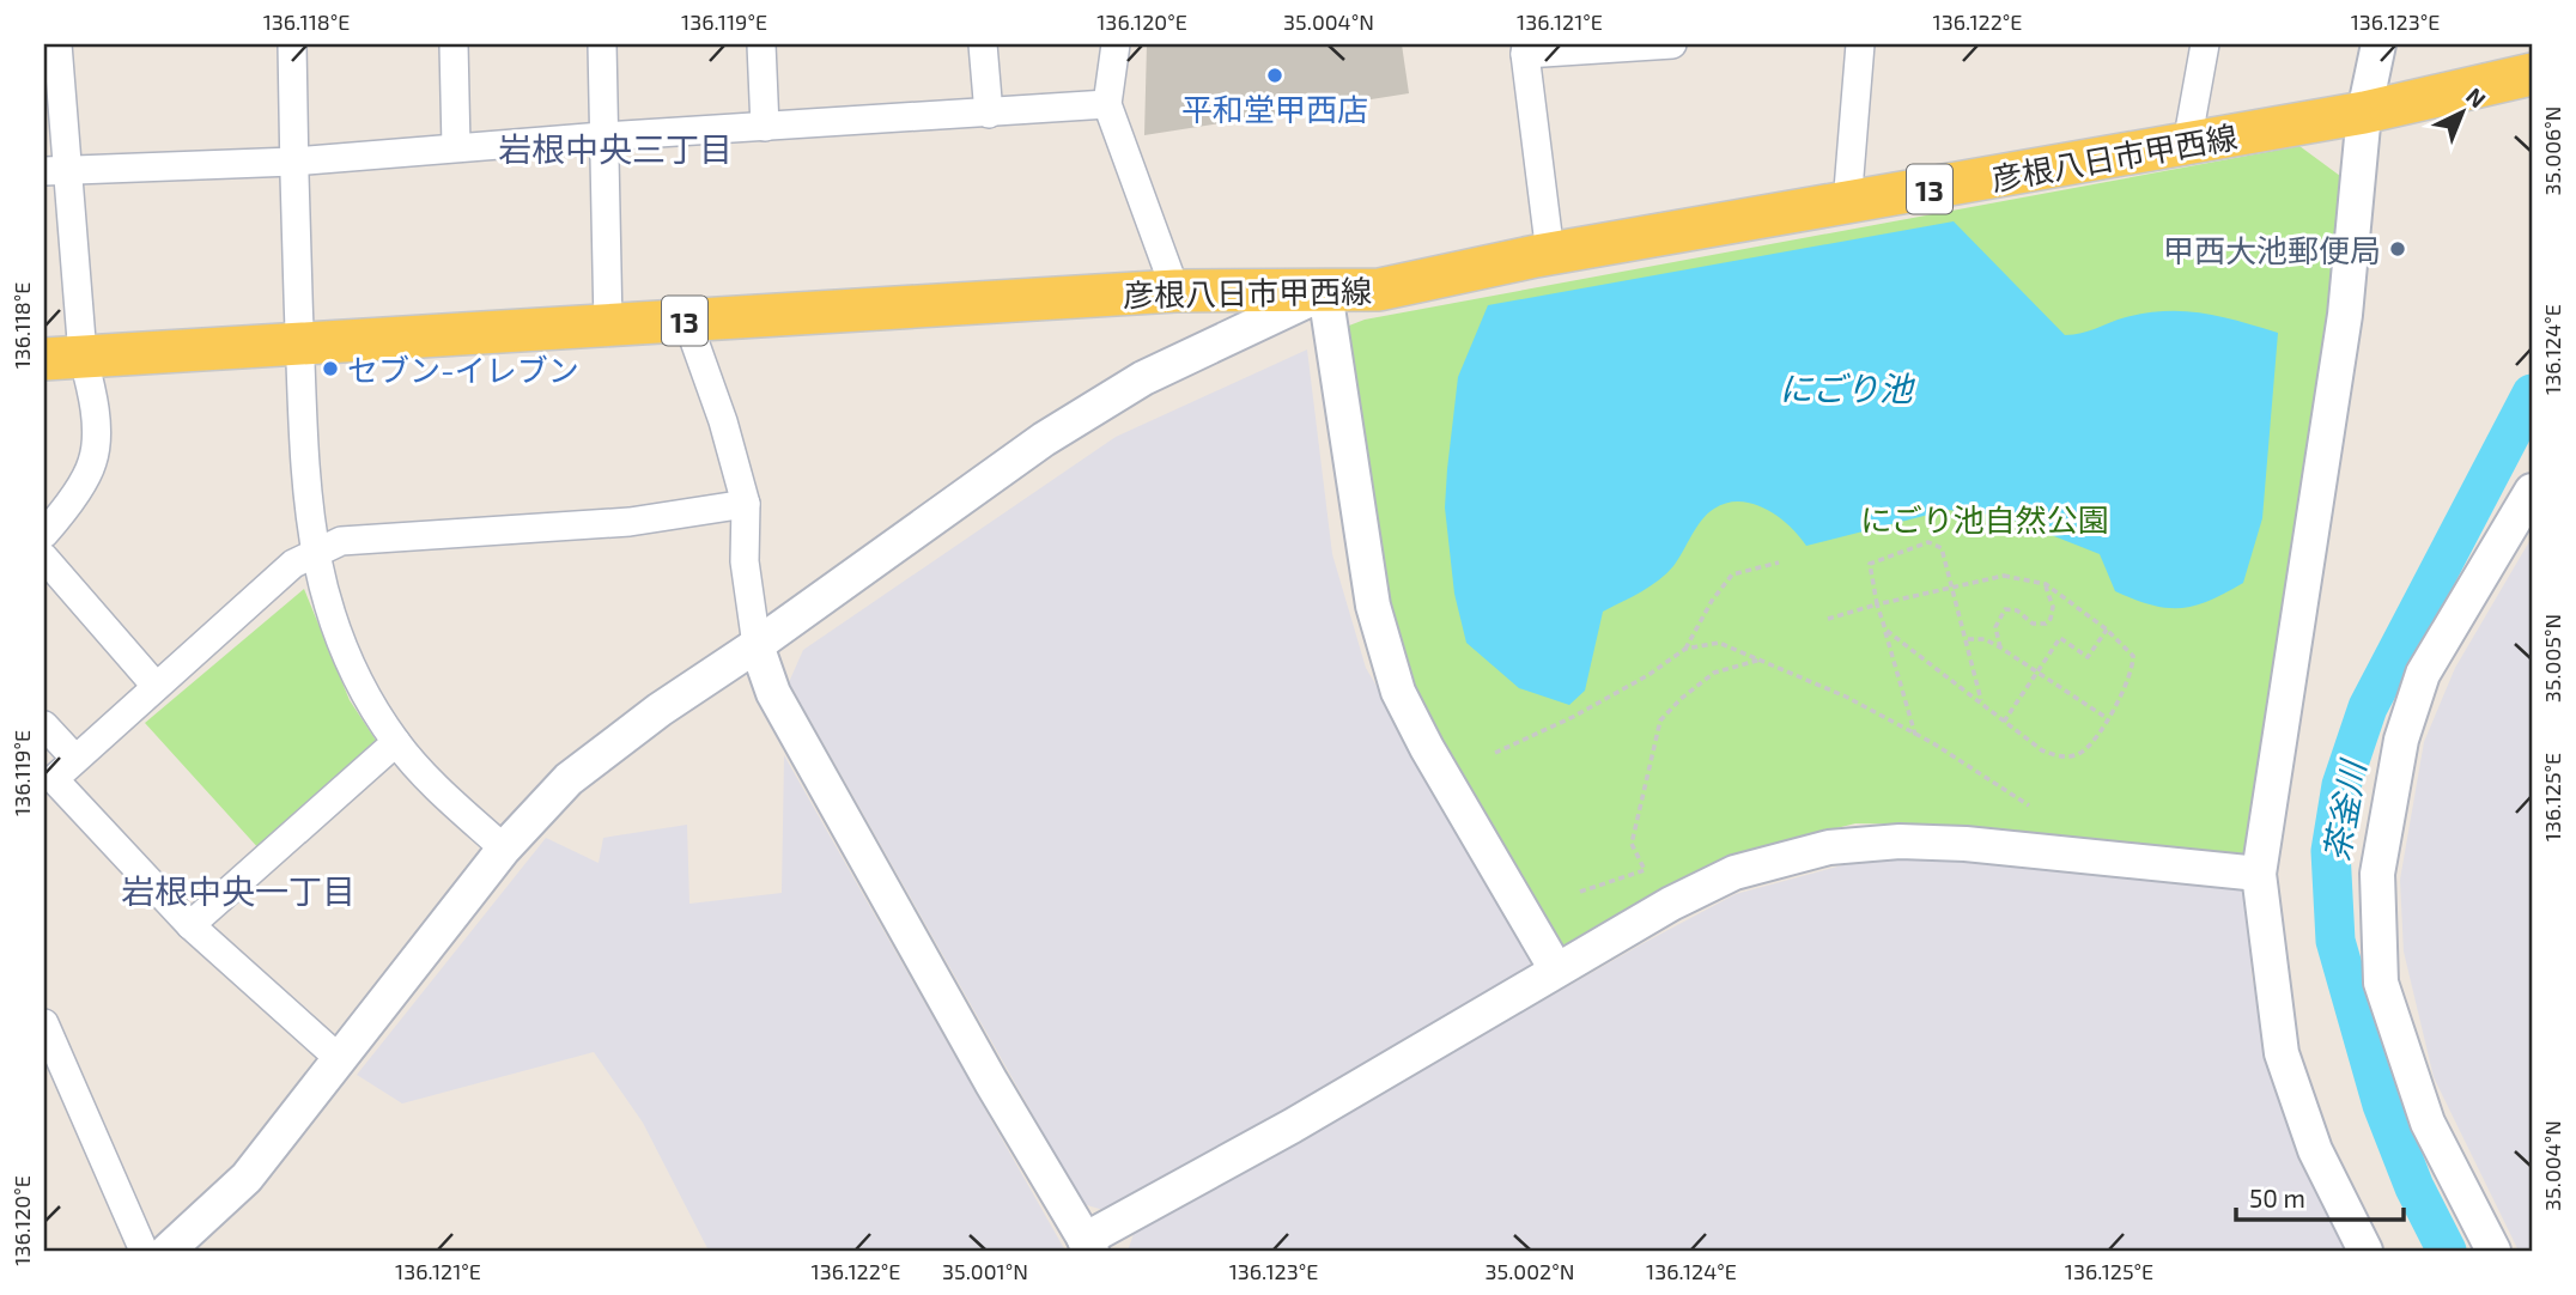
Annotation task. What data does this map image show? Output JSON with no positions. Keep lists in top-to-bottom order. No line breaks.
{"streets":{"main road":["彦根八日市甲西線","13"]},"districts":["岩根中央三丁目","岩根中央一丁目"],"water":["にごり池","茶釜川"],"parks":["にごり池自然公園"],"places":["平和堂甲西店","甲西大池郵便局","セブン-イレブン"],"scale_bar":"50 m","north":"top right","coordinates":["136.118°E","136.119°E","136.120°E","35.004°N","136.121°E","136.122°E","136.123°E","35.006°N","136.124°E","35.005°N","136.125°E","35.001°N","35.002°N"]}
